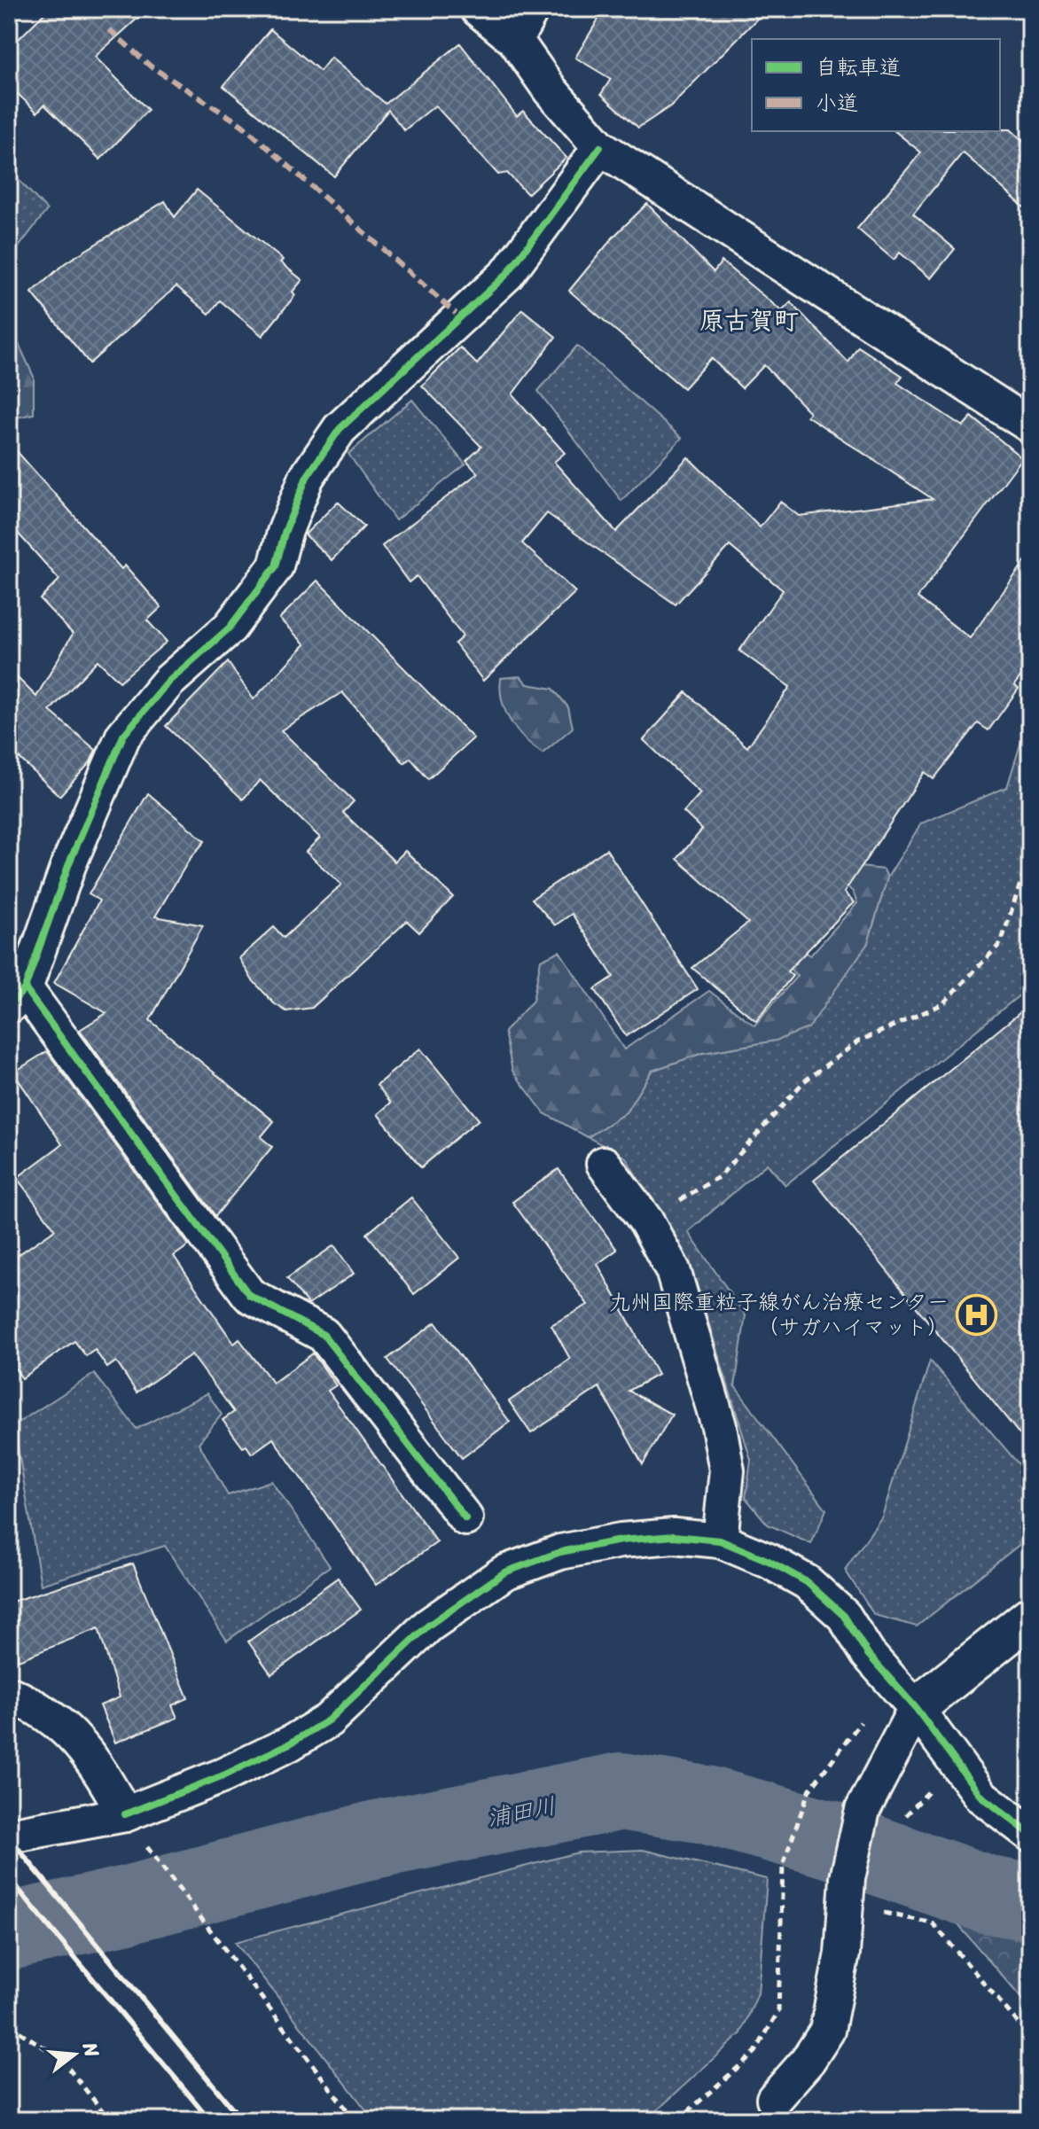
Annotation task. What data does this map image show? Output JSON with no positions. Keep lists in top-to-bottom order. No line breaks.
{"districts":["原古賀町"],"water":["浦田川"],"places":{"hospital":["九州国際重粒子線がん治療センター （サガハイマット）"]},"legend":["自転車道","小道"],"north":"right"}
